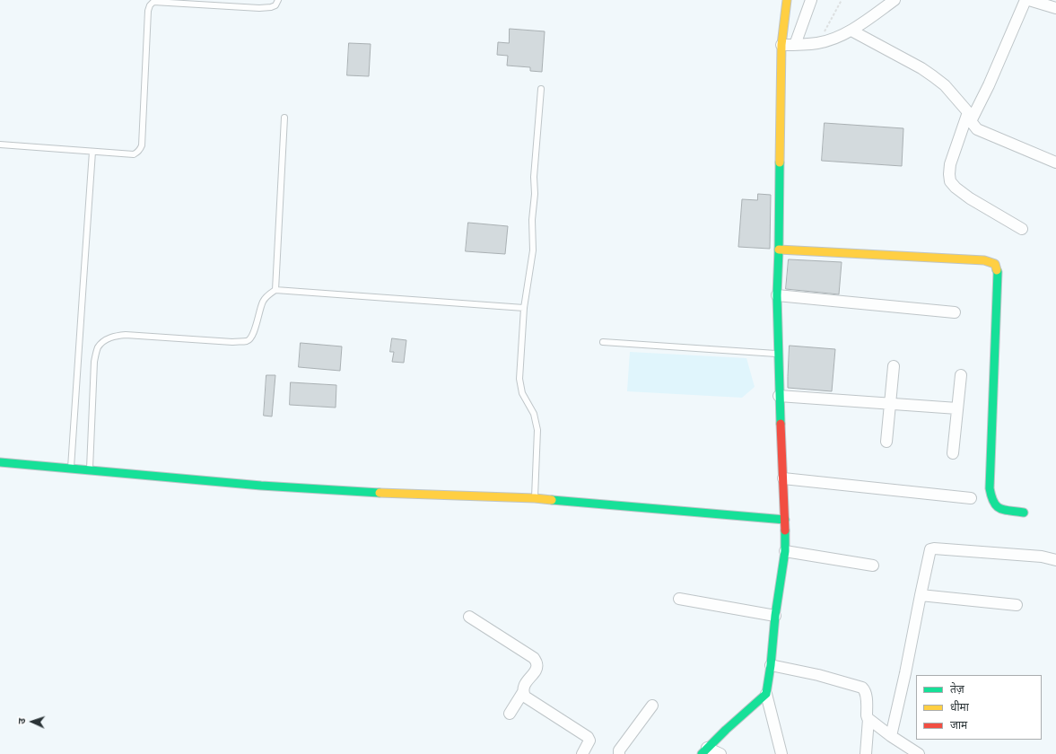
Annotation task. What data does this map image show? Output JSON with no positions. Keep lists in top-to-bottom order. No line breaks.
{"legend":["तेज़","धीमा","जाम"],"north":"left"}
